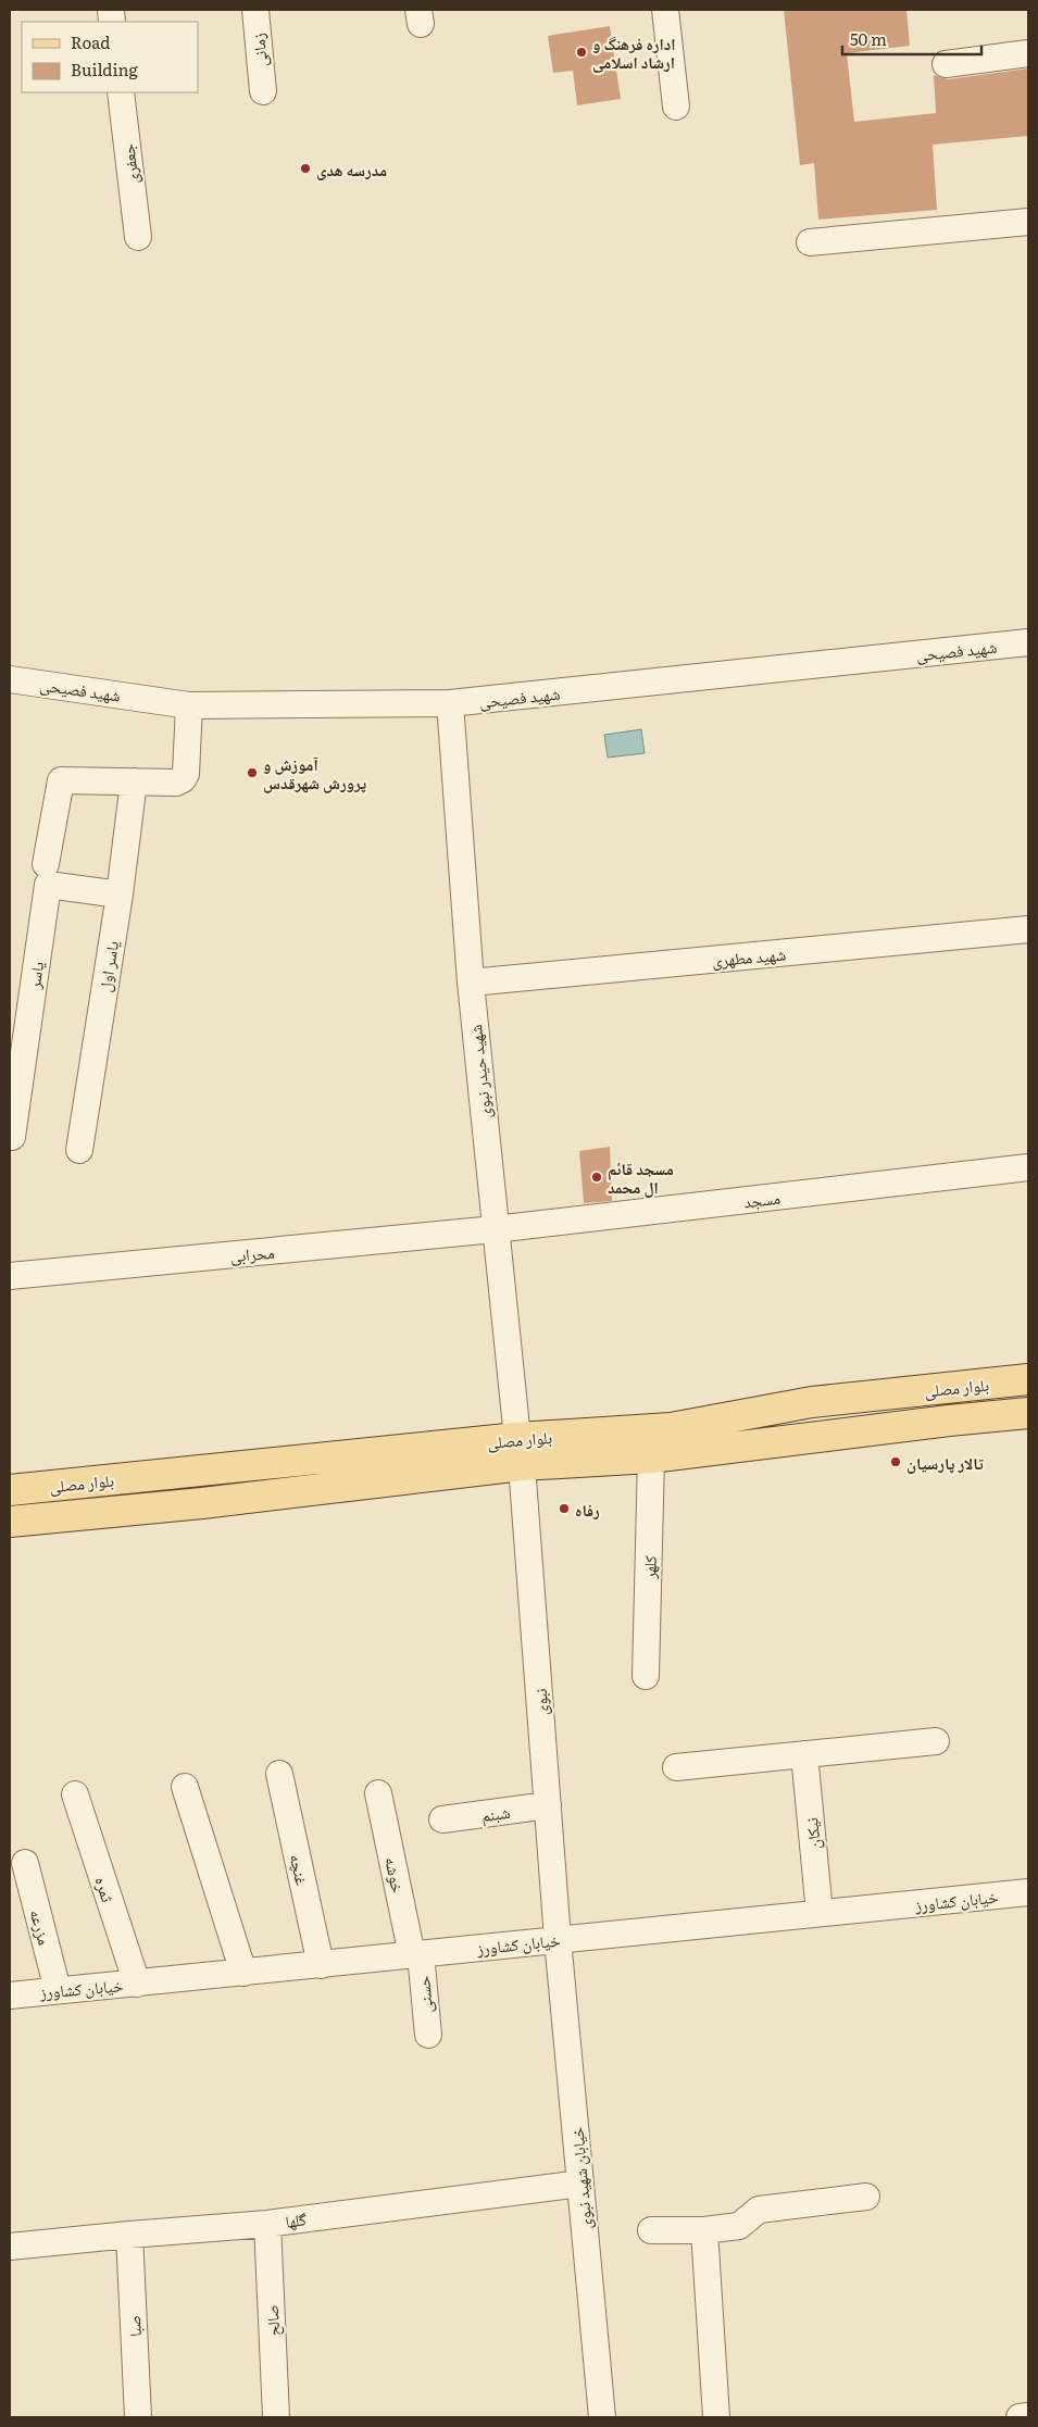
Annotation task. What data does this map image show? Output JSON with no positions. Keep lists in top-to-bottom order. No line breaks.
{"streets":{"main road":["بلوار مصلی"],"street":["زمانی","جعفری","شهید فصیحی","شهید مطهری","یاسر اول","یاسر","شهید حیدر نبوی","مسجد","محرابی","کلهر","نبوی","شبنم","نیکان","غنچه","خوشه","ثمره","خیابان کشاورز","مزرعه","حسنی","خیابان شهید نبوی","گلها","صالح","صبا"]},"crossings":[["شهید فصیحی","شهید حیدر نبوی"],["شهید مطهری","شهید حیدر نبوی"],["یاسر اول","یاسر"],["شهید حیدر نبوی","مسجد"],["شهید حیدر نبوی","محرابی"],["شهید حیدر نبوی","بلوار مصلی"],["شهید حیدر نبوی","نبوی"],["مسجد","محرابی"],["بلوار مصلی","کلهر"],["بلوار مصلی","نبوی"],["نبوی","شبنم"],["نبوی","خیابان کشاورز"],["نبوی","خیابان شهید نبوی"],["نیکان","خیابان کشاورز"],["غنچه","خیابان کشاورز"],["خوشه","خیابان کشاورز"],["خوشه","حسنی"],["ثمره","خیابان کشاورز"],["خیابان کشاورز","مزرعه"],["خیابان کشاورز","حسنی"],["خیابان کشاورز","خیابان شهید نبوی"],["خیابان شهید نبوی","گلها"],["گلها","صالح"],["گلها","صبا"]],"places":["اداره فرهنگ و ارشاد اسلامی","مدرسه هدی","آموزش و پرورش شهرقدس","مسجد قائم ال محمد","تالار پارسیان","رفاه"],"legend":["Road","Building"],"scale_bar":"50 m"}
